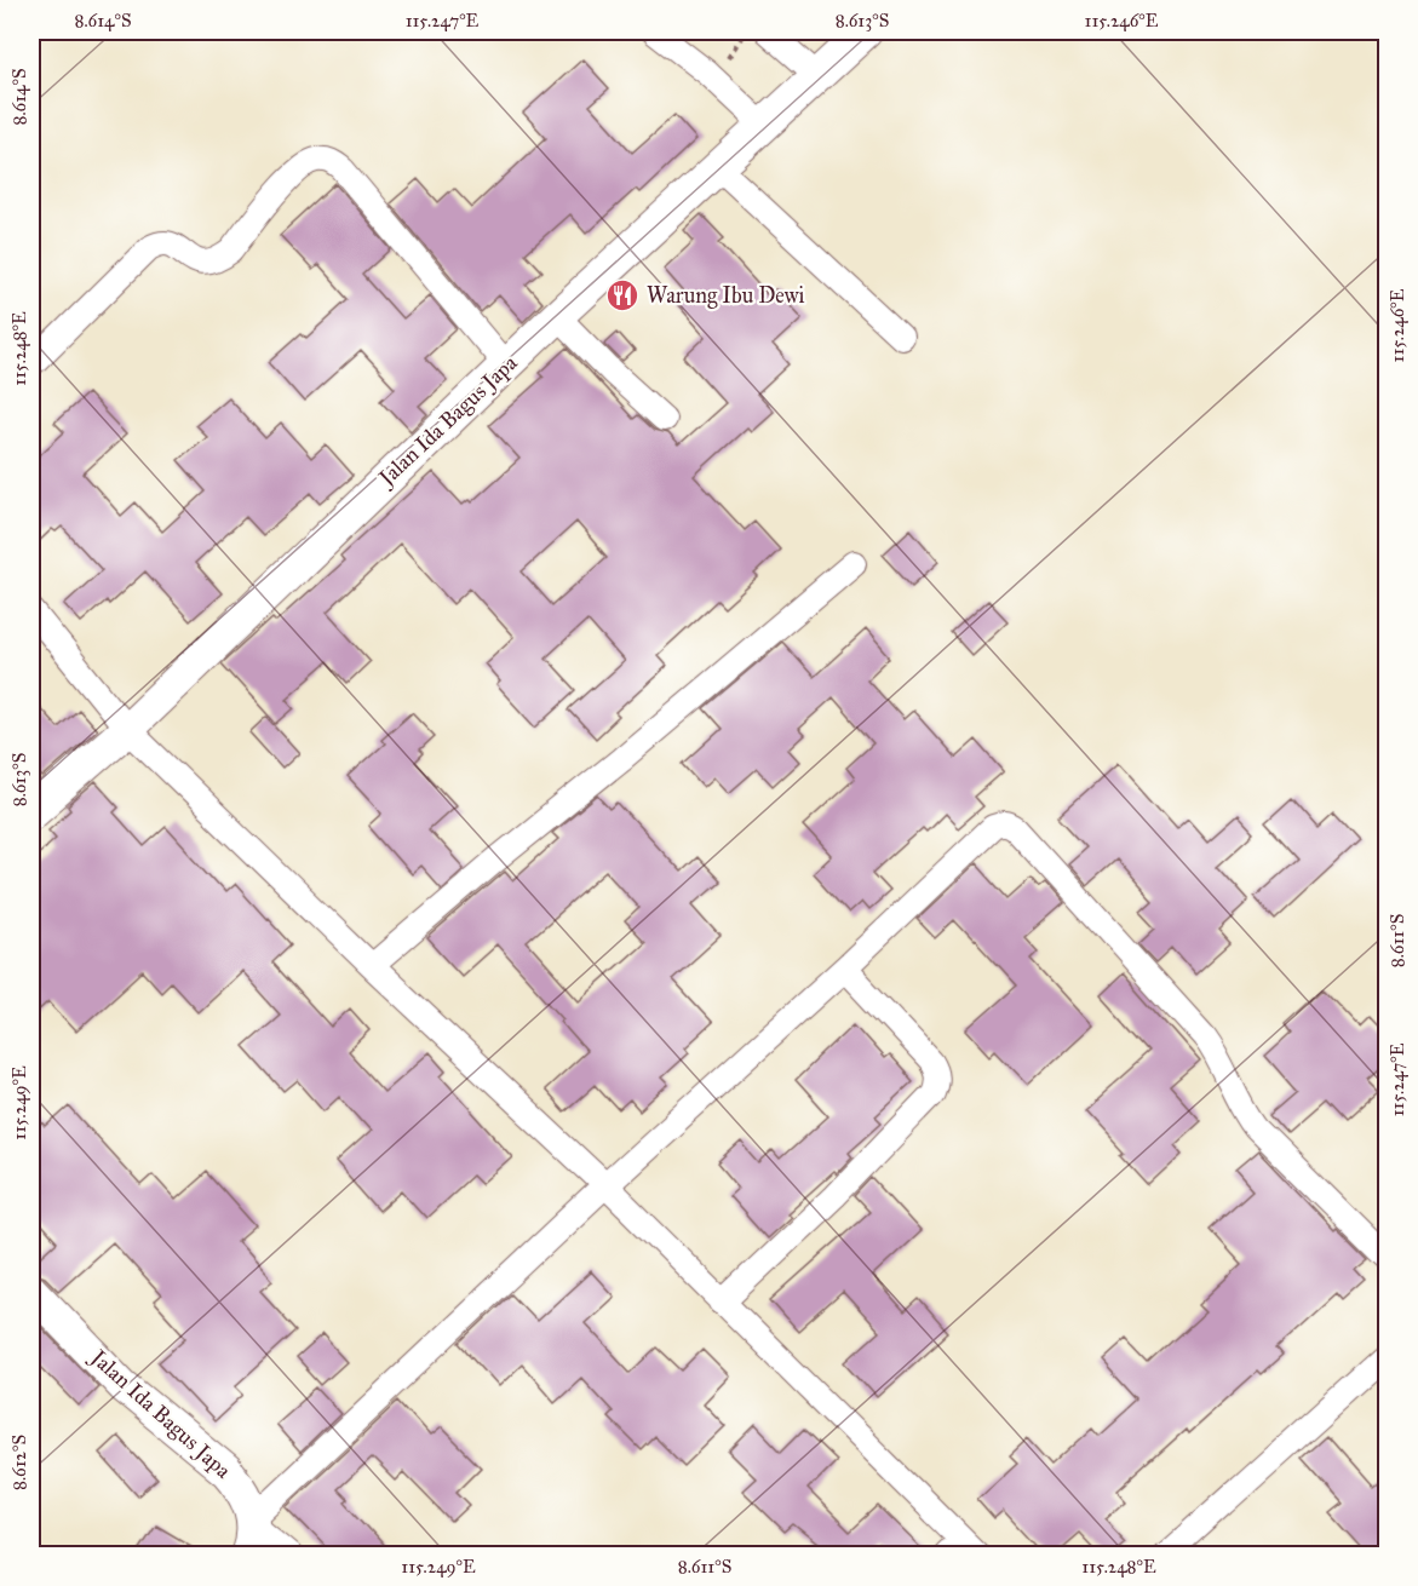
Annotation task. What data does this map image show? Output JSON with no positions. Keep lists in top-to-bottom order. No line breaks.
{"streets":{"street":["Jalan Ida Bagus Japa"]},"places":{"restaurant":["Warung Ibu Dewi"]},"coordinates":["8.614°S","115.247°E","8.613°S","115.246°E","115.248°E","8.611°S","115.249°E","8.612°S"]}
